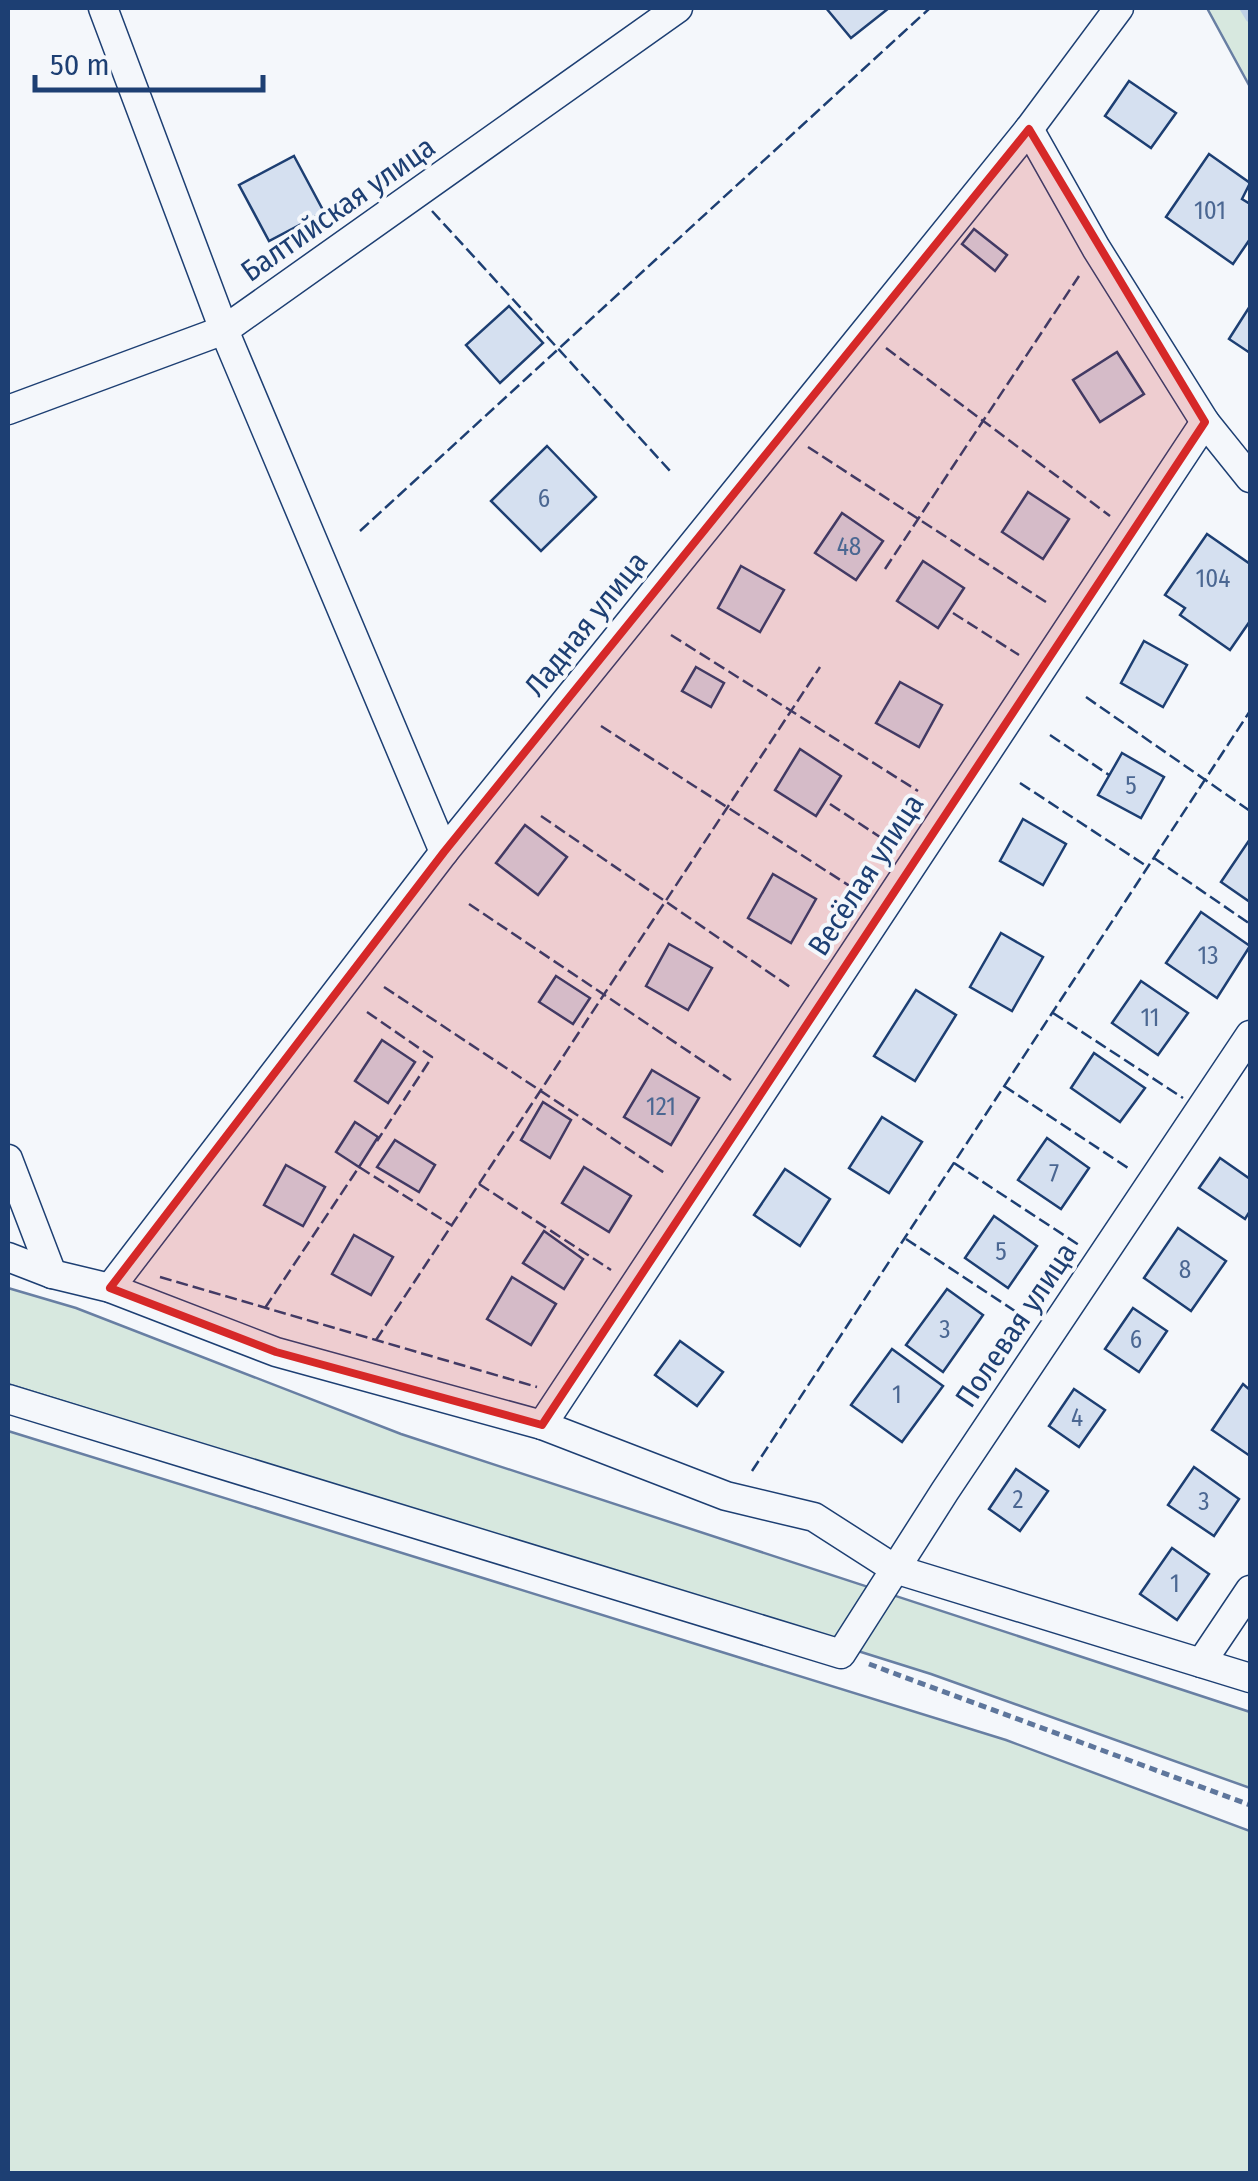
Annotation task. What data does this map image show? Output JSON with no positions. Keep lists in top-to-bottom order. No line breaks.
{"streets":{"street":["Балтийская улица","Ладная улица","Весёлая улица","Полевая улица"]},"house_numbers":["101","6","48","104","5","13","11","121","7","5","8","3","6","1","4","2","3","1"],"scale_bar":"50 m"}
